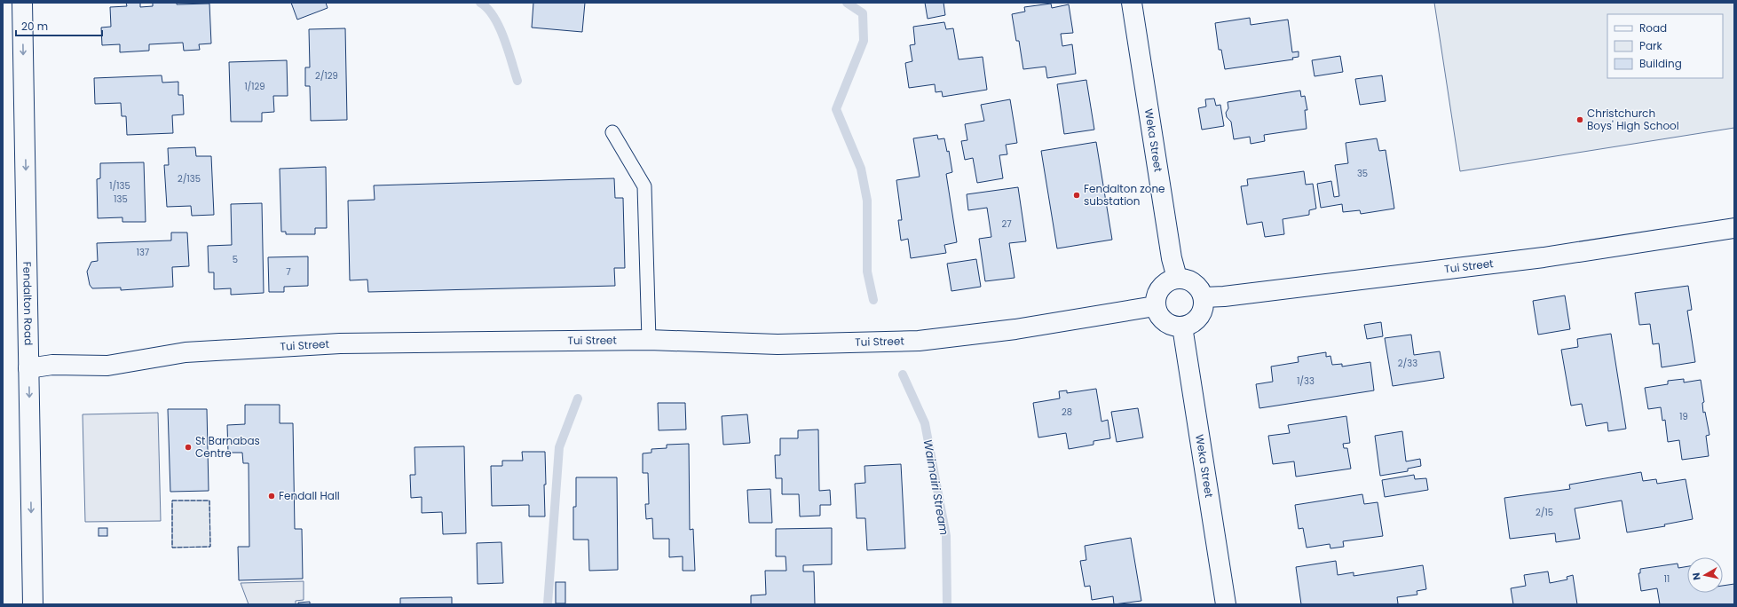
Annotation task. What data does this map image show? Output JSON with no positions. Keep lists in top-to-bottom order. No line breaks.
{"streets":{"street":["Weka Street","Tui Street","Fendalton Road"]},"crossings":[["Weka Street","Tui Street"],["Tui Street","Fendalton Road"]],"one_way":["Fendalton Road"],"water":["Waimairi Stream"],"places":["Christchurch Boys' High School","Fendalton zone substation","St Barnabas Centre","Fendall Hall"],"house_numbers":["2/129","1/129","35","2/135","1/135","135","27","137","5","7","2/33","1/33","28","19","2/15","11"],"legend":["Road","Park","Building"],"scale_bar":"20 m","north":"left"}
